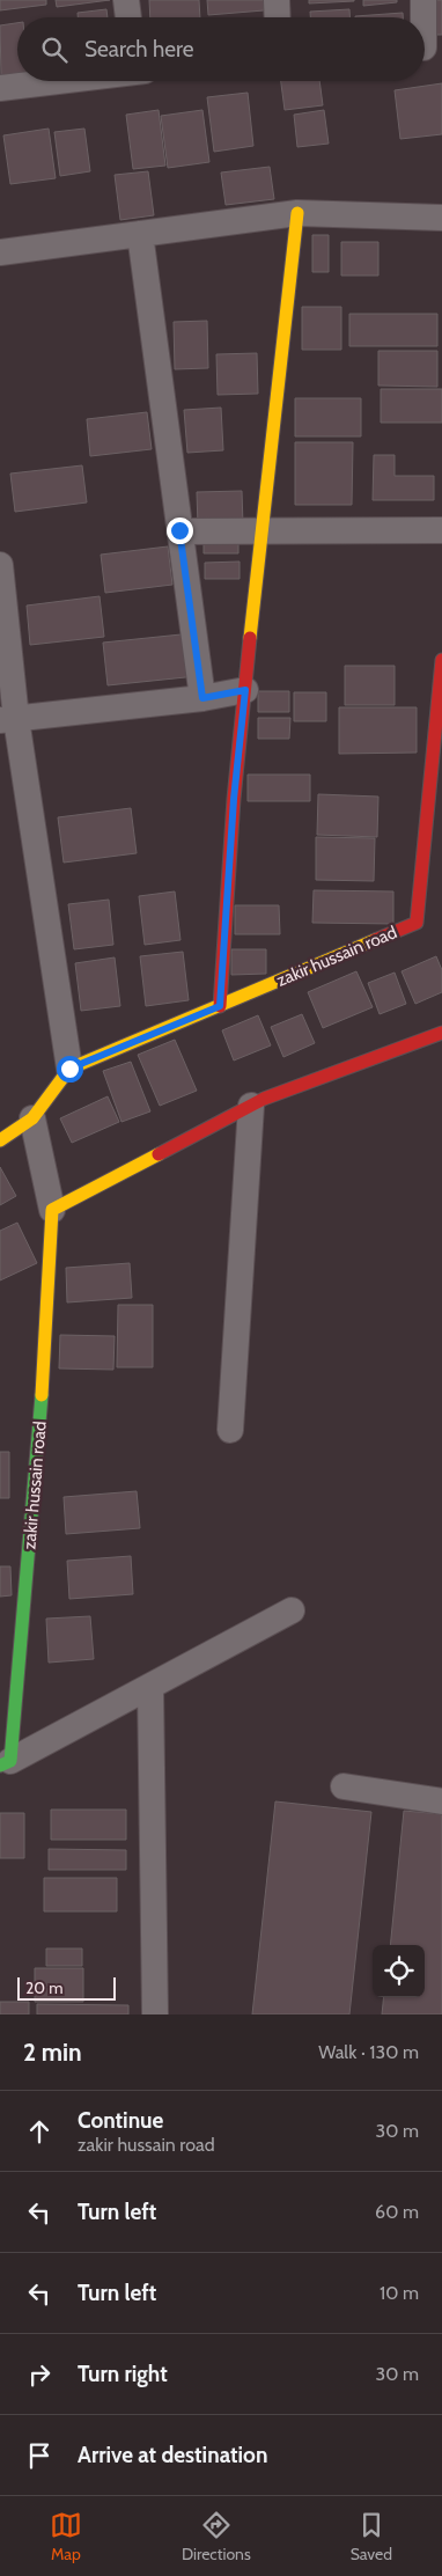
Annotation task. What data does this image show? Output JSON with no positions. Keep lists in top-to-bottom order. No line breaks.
{"streets":{"street":["zakir hussain road"]},"scale_bar":"20 m","page":{"search":"Search here","scale":"20 m","heading":["2 min","Walk · 130 m"],"list":[["Continue","zakir hussain road","30 m"],["Turn left","60 m"],["Turn left","10 m"],["Turn right","30 m"],"Arrive at destination"],"nav":["Map","Directions","Saved"]}}
